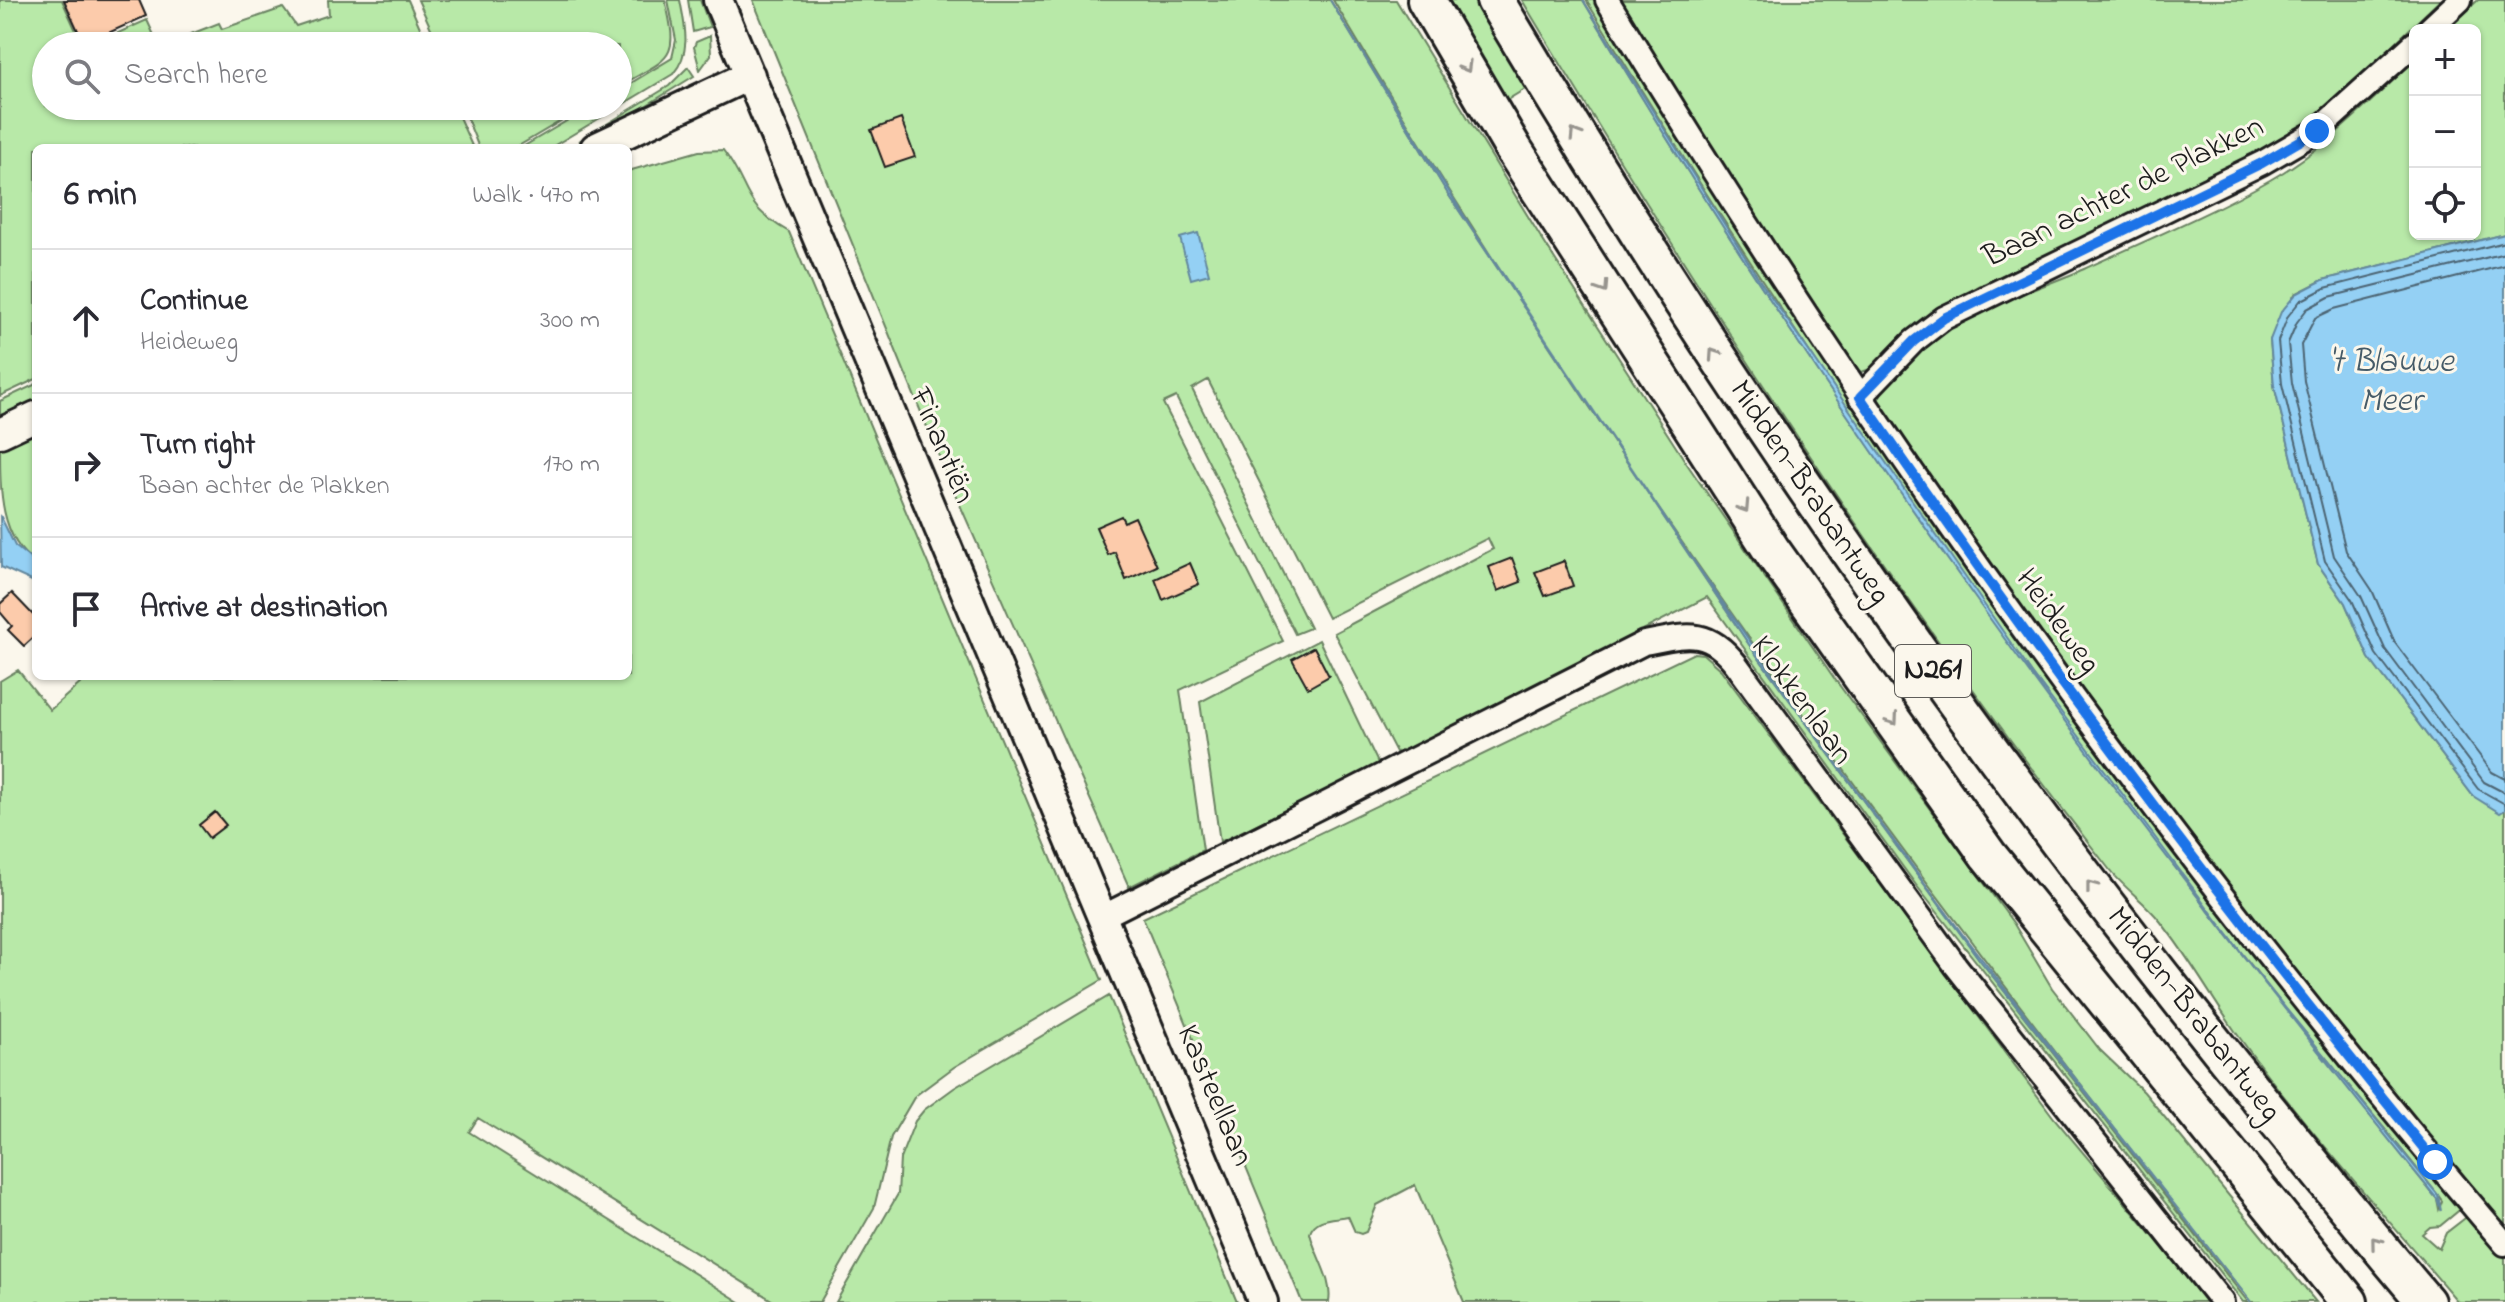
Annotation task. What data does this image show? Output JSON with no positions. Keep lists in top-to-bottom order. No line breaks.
{"streets":{"highway":["Midden-Brabantweg","N261"],"street":["Baan achter de Plakken","Finantiën","Heideweg","Klokkenlaan","Kasteellaan"]},"crossings":[["Baan achter de Plakken","Heideweg"],["Finantiën","Klokkenlaan"],["Finantiën","Kasteellaan"],["Klokkenlaan","Kasteellaan"]],"water":["'t Blauwe Meer"],"page":{"map_buttons":["+","−"],"search":"Search here","heading":["6 min","Walk · 470 m"],"list":[["Continue","Heideweg","300 m"],["Turn right","Baan achter de Plakken","170 m"],"Arrive at destination"]}}
